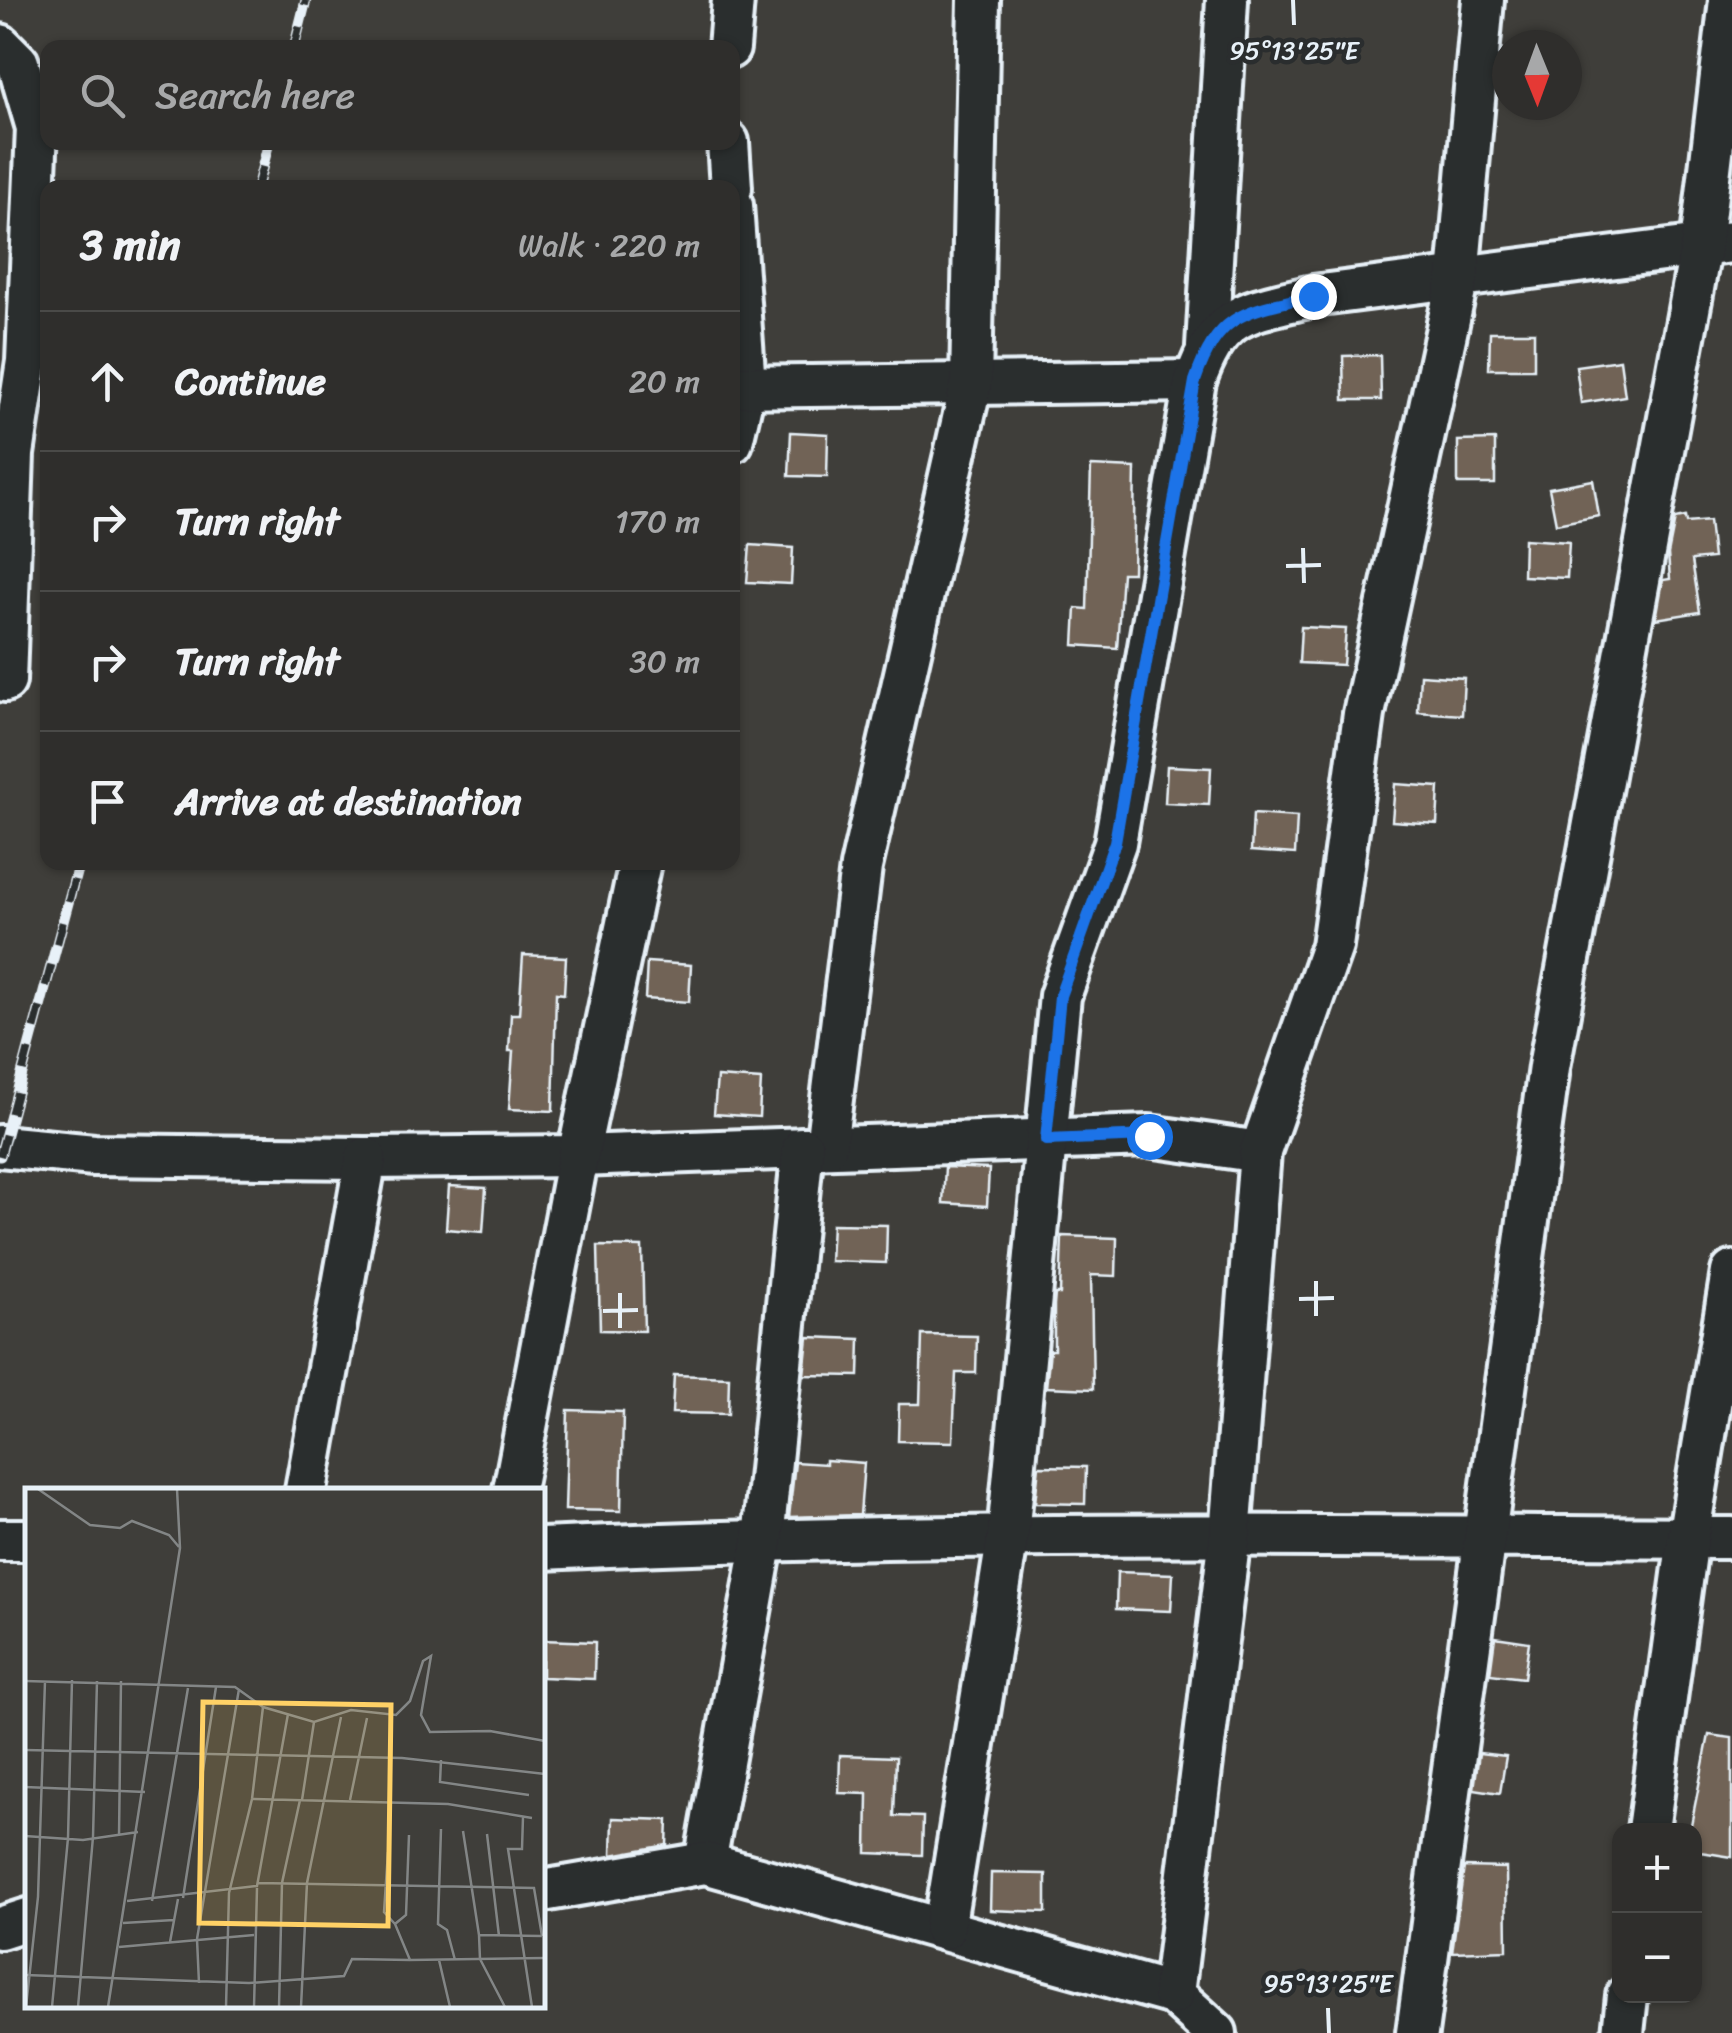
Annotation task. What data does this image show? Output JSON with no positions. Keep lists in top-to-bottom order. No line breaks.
{"north":"bottom","page":{"search":"Search here","heading":["3 min","Walk · 220 m"],"list":[["Continue","20 m"],["Turn right","170 m"],["Turn right","30 m"],"Arrive at destination"],"map_buttons":["+","−"]},"coordinates":["95°13'25\"E"]}
